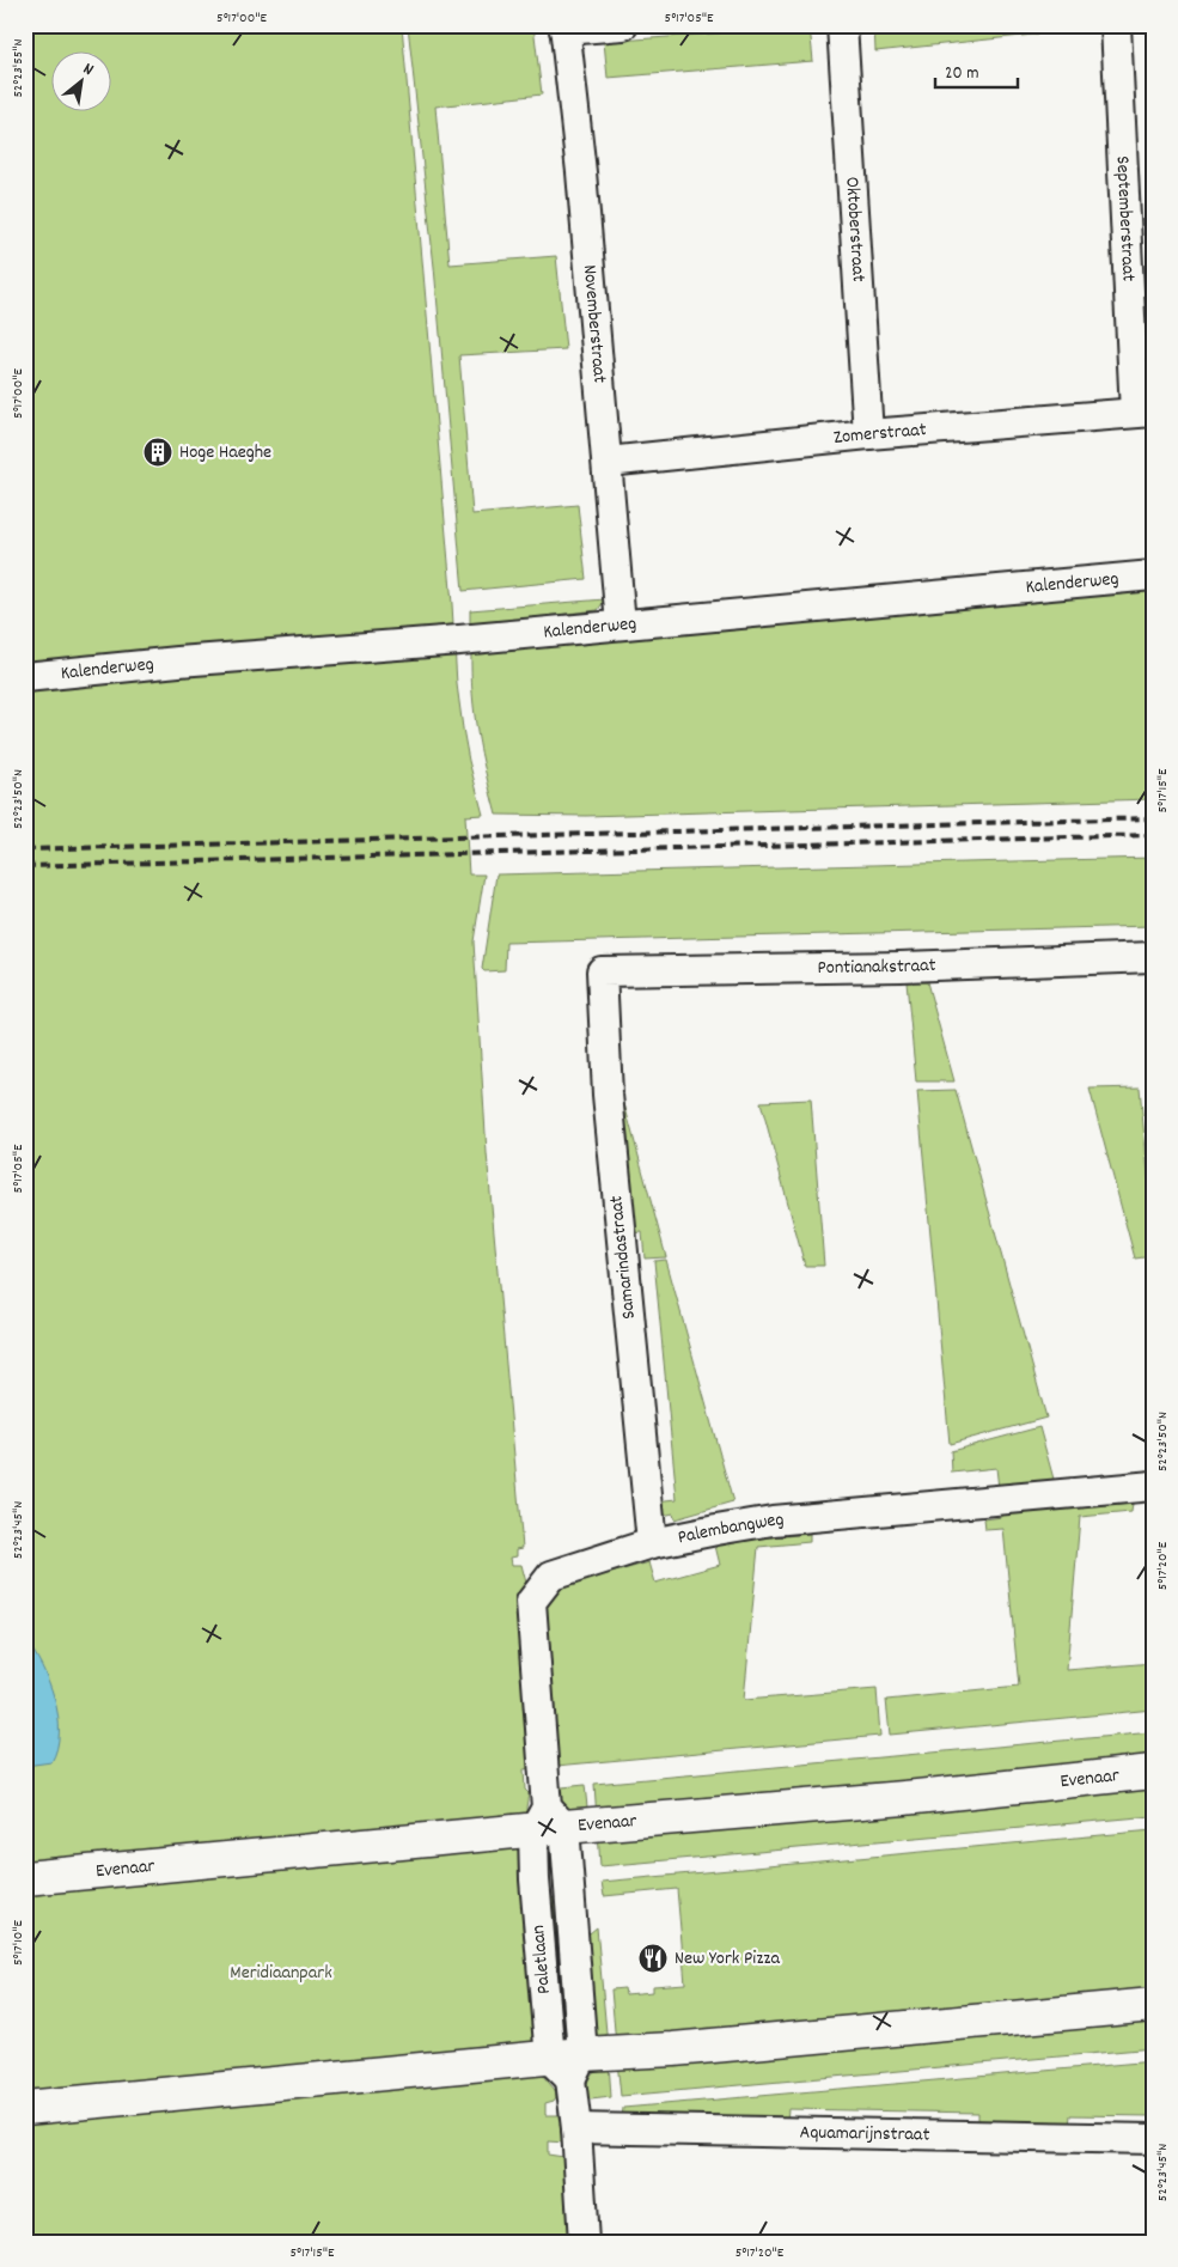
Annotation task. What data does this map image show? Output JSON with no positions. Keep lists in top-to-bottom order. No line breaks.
{"streets":{"main road":["Evenaar"],"street":["Septemberstraat","Oktoberstraat","Novemberstraat","Zomerstraat","Kalenderweg","Pontianakstraat","Samarindastraat","Palembangweg","Paletlaan","Aquamarijnstraat"]},"crossings":[["Septemberstraat","Zomerstraat"],["Oktoberstraat","Zomerstraat"],["Novemberstraat","Zomerstraat"],["Novemberstraat","Kalenderweg"],["Pontianakstraat","Samarindastraat"],["Samarindastraat","Palembangweg"],["Palembangweg","Evenaar"],["Palembangweg","Paletlaan"],["Evenaar","Paletlaan"],["Paletlaan","Aquamarijnstraat"]],"parks":["Meridiaanpark"],"places":{"building":["Hoge Haeghe"],"restaurant":["New York Pizza"]},"scale_bar":"20 m","north":"top right","coordinates":["5°17'00\"E","5°17'05\"E","52°23'55\"N","5°17'15\"E","52°23'50\"N","52°23'45\"N","5°17'20\"E","5°17'10\"E"]}
